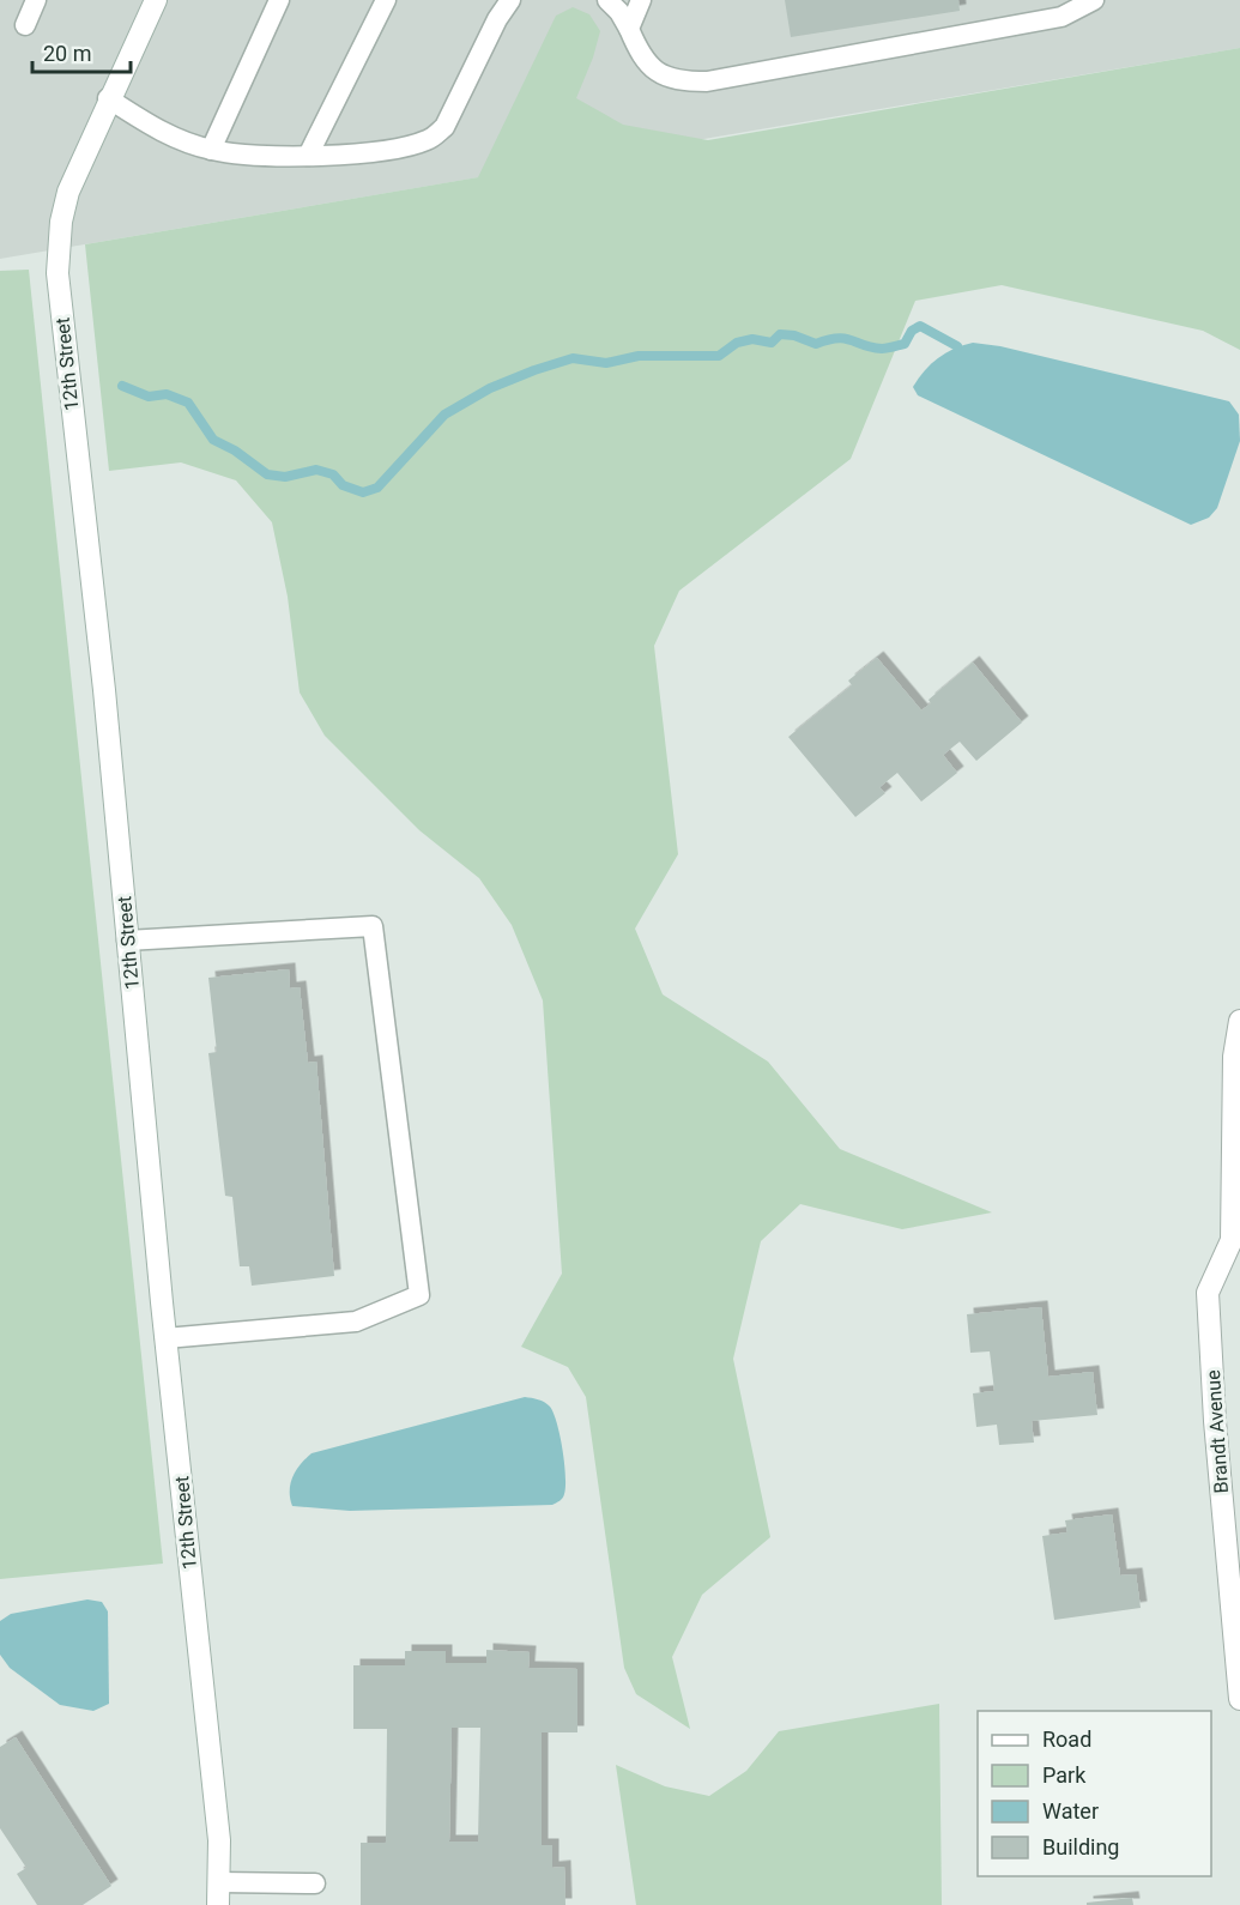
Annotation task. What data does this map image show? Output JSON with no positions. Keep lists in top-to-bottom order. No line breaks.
{"streets":{"main road":["12th Street","Brandt Avenue"]},"legend":["Road","Park","Water","Building"],"scale_bar":"20 m"}
